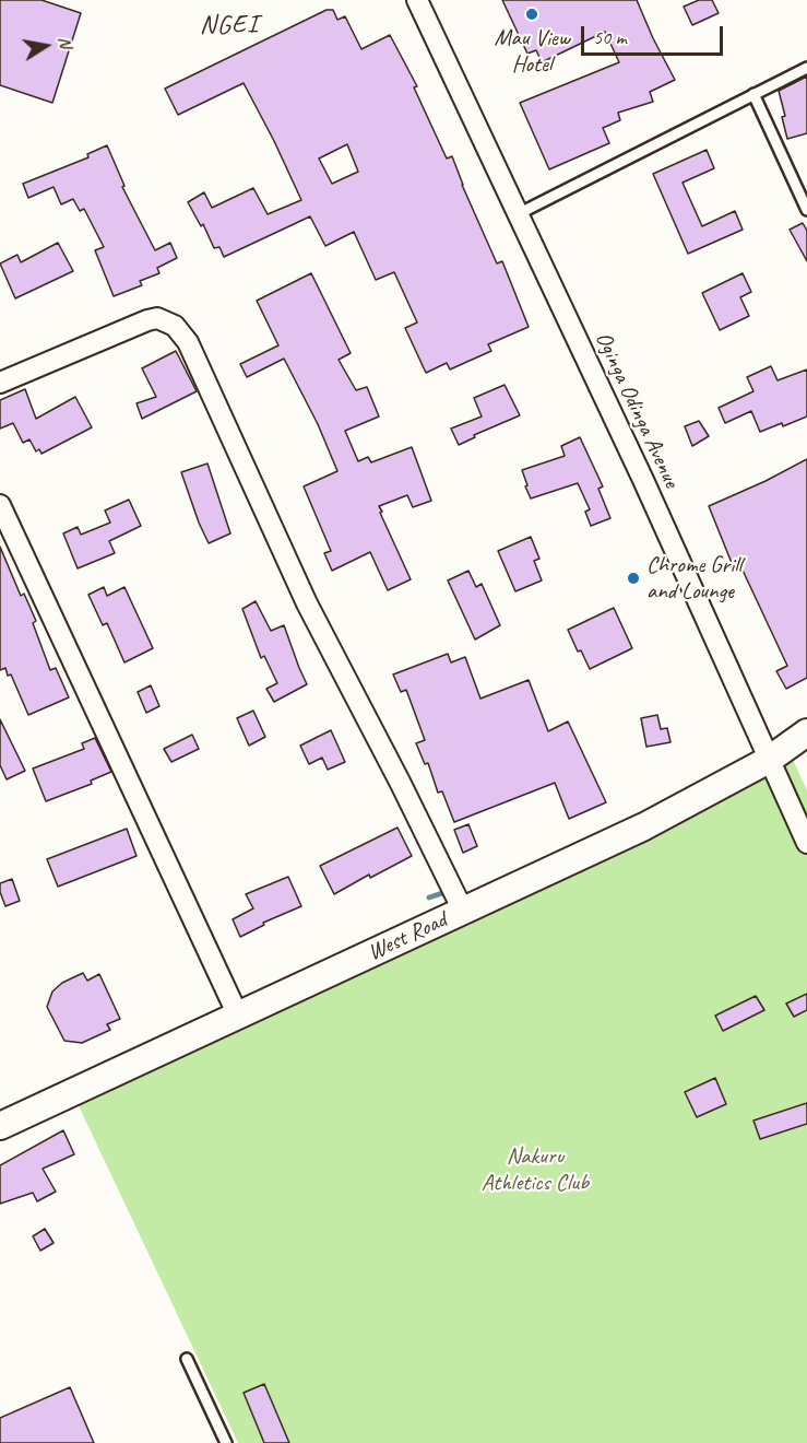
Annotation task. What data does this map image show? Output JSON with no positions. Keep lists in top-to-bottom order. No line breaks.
{"streets":{"street":["Oginga Odinga Avenue","West Road"]},"crossings":[["Oginga Odinga Avenue","West Road"]],"districts":["NGEI"],"parks":["Nakuru Athletics Club"],"places":["Mau View Hotel","Chrome Grill and Lounge"],"scale_bar":"50 m","north":"right"}
